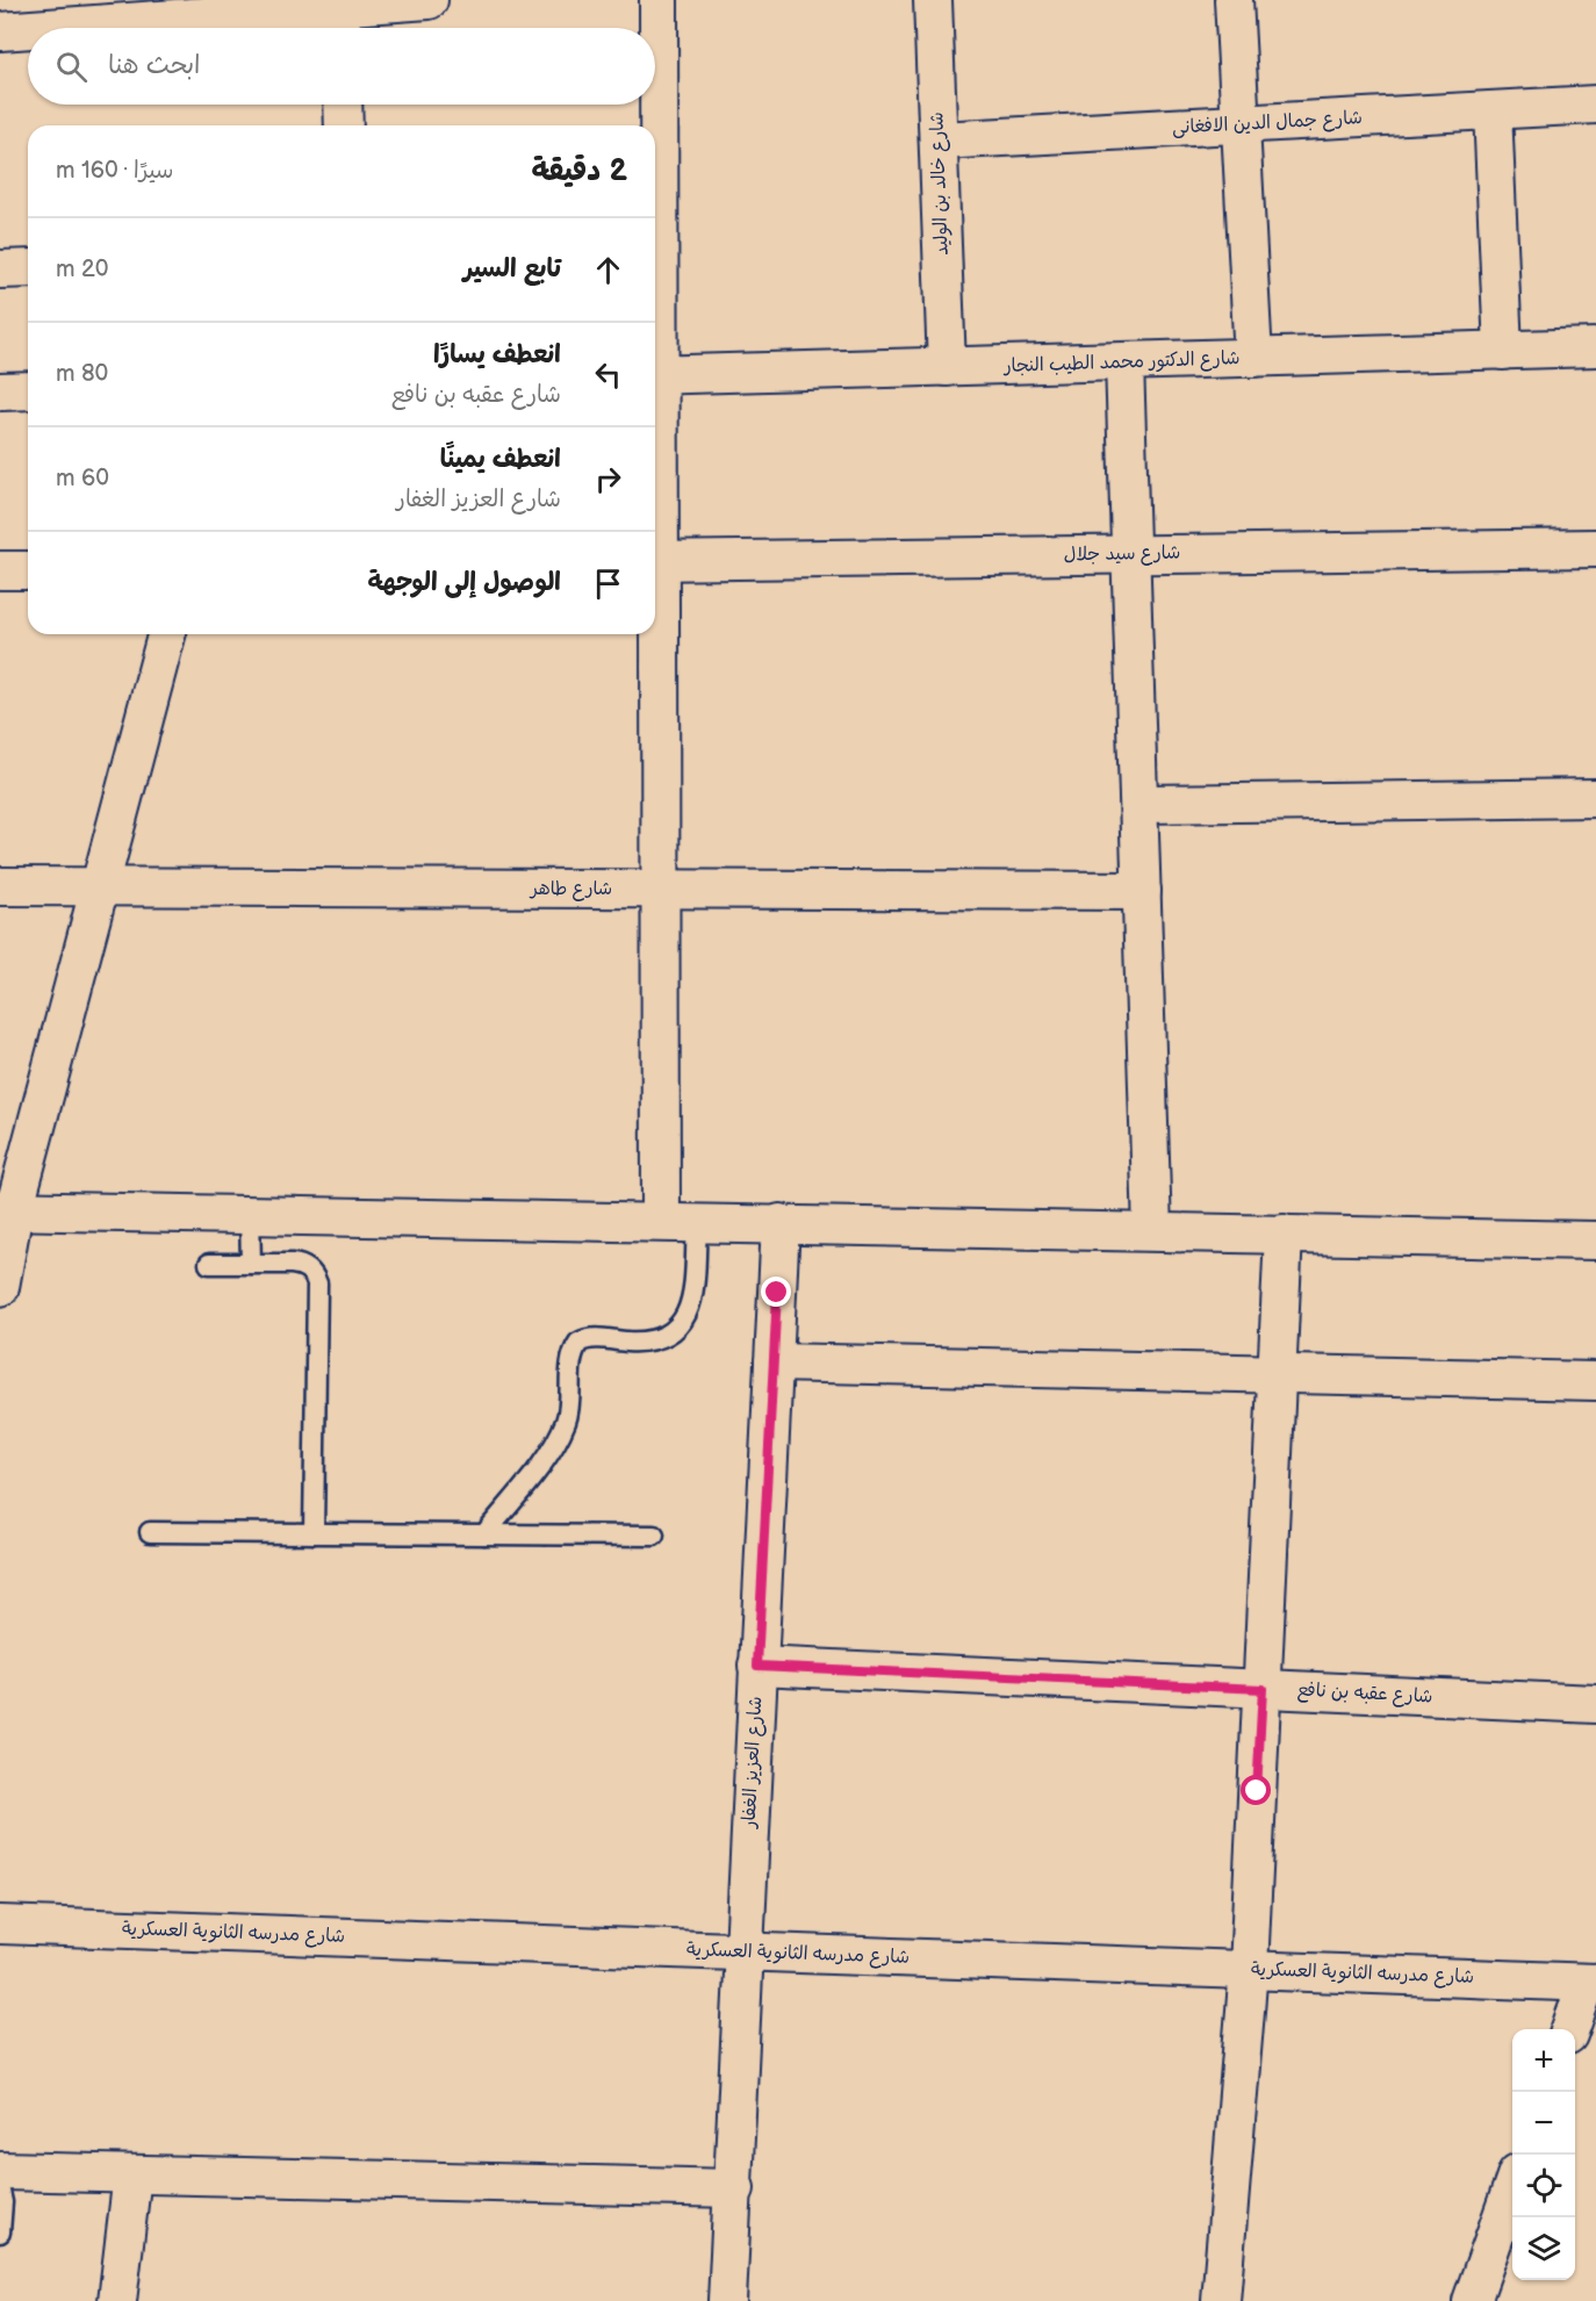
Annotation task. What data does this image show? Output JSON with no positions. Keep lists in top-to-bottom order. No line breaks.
{"streets":{"street":["شارع جمال الدين الافغانى","شارع خالد بن الوليد","شارع الدكتور محمد الطيب النجار","شارع سيد جلال","شارع طاهر","شارع عقبه بن نافع","شارع العزيز الغفار","شارع مدرسه الثانوية العسكرية"]},"crossings":[["شارع جمال الدين الافغانى","شارع خالد بن الوليد"],["شارع خالد بن الوليد","شارع الدكتور محمد الطيب النجار"],["شارع عقبه بن نافع","شارع العزيز الغفار"],["شارع العزيز الغفار","شارع مدرسه الثانوية العسكرية"]],"page":{"search":"ابحث هنا","heading":["2 دقيقة","سيرًا · 160 m"],"list":[["تابع السير","20 m"],["انعطف يسارًا","شارع عقبه بن نافع","80 m"],["انعطف يمينًا","شارع العزيز الغفار","60 m"],"الوصول إلى الوجهة"],"map_buttons":["+","−"]}}
